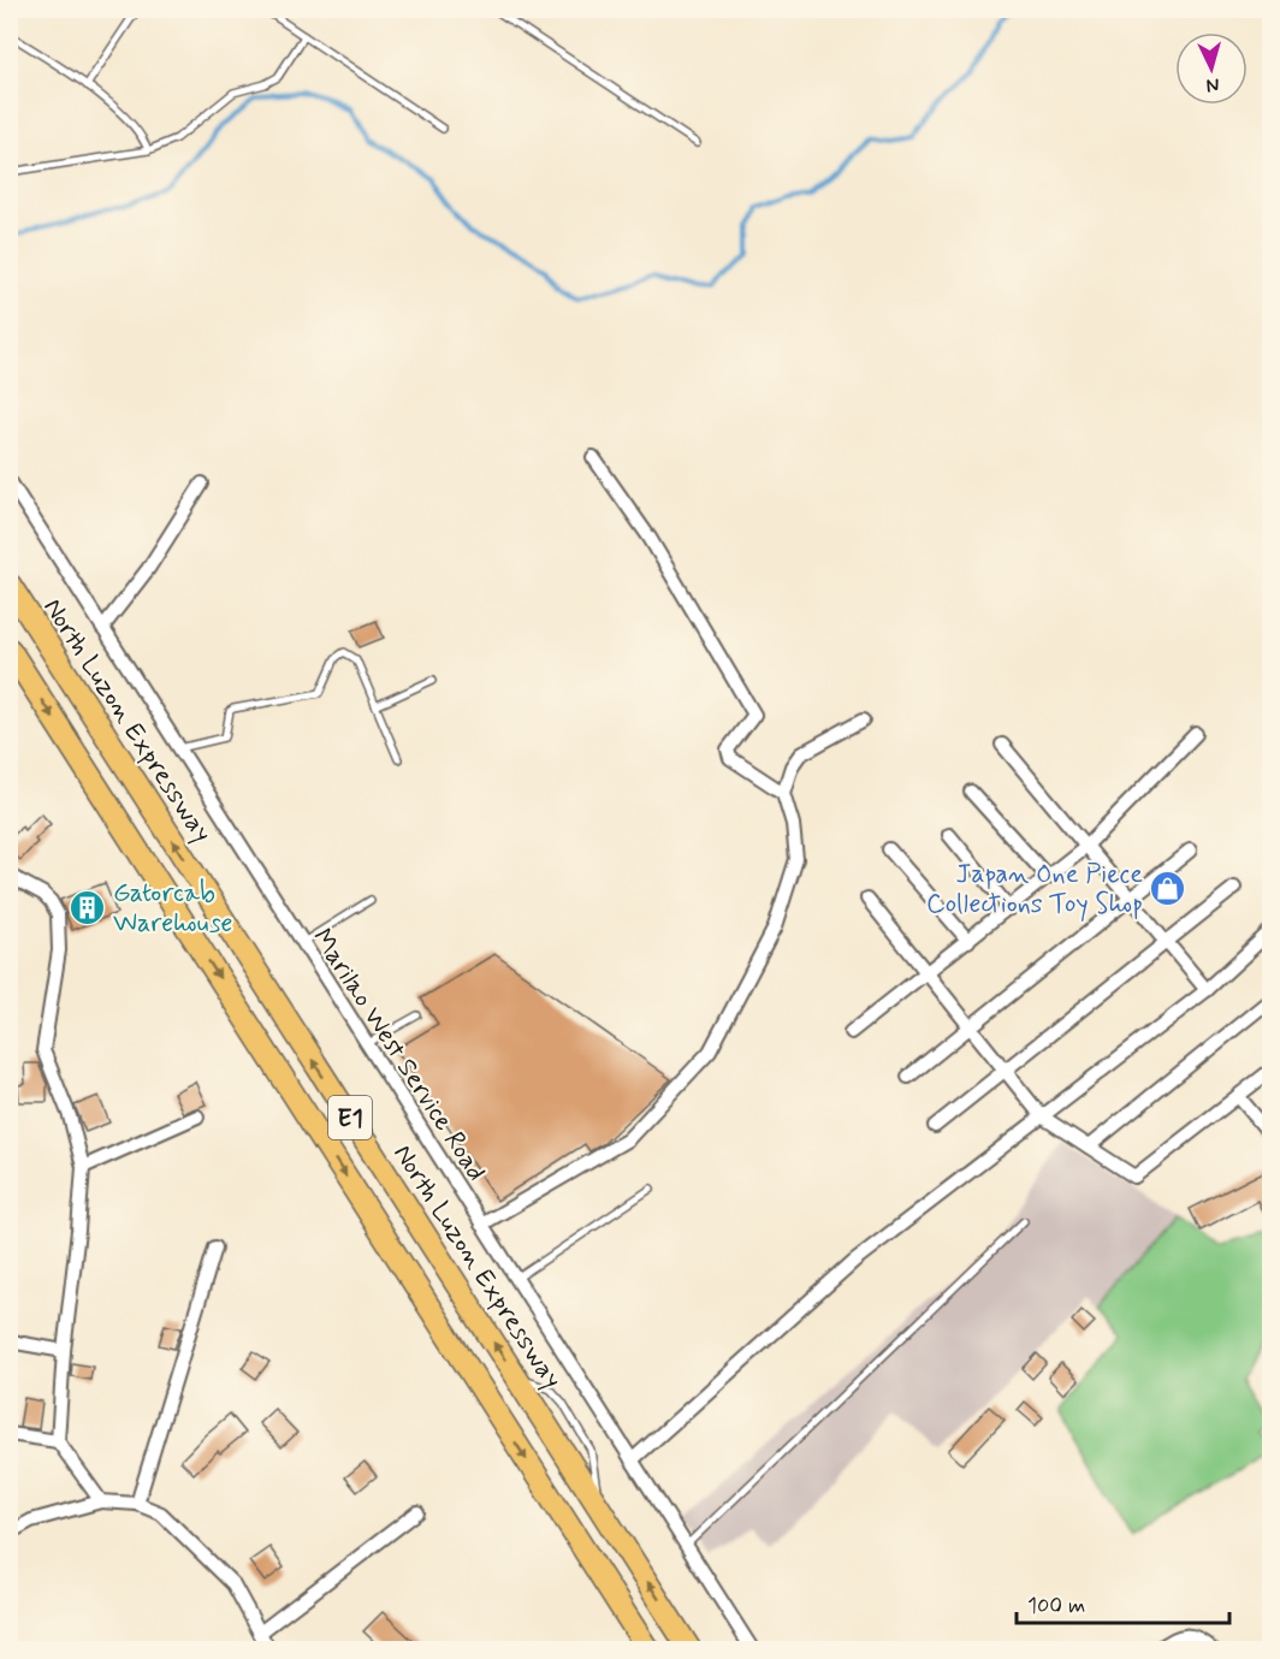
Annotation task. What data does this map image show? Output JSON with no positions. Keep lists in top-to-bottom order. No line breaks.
{"streets":{"highway":["North Luzon Expressway","E1"],"street":["Marilao West Service Road"]},"places":{"shop":["Japan One Piece Collections Toy Shop"],"building":["Gatorcab Warehouse"]},"scale_bar":"100 m","north":"bottom"}
